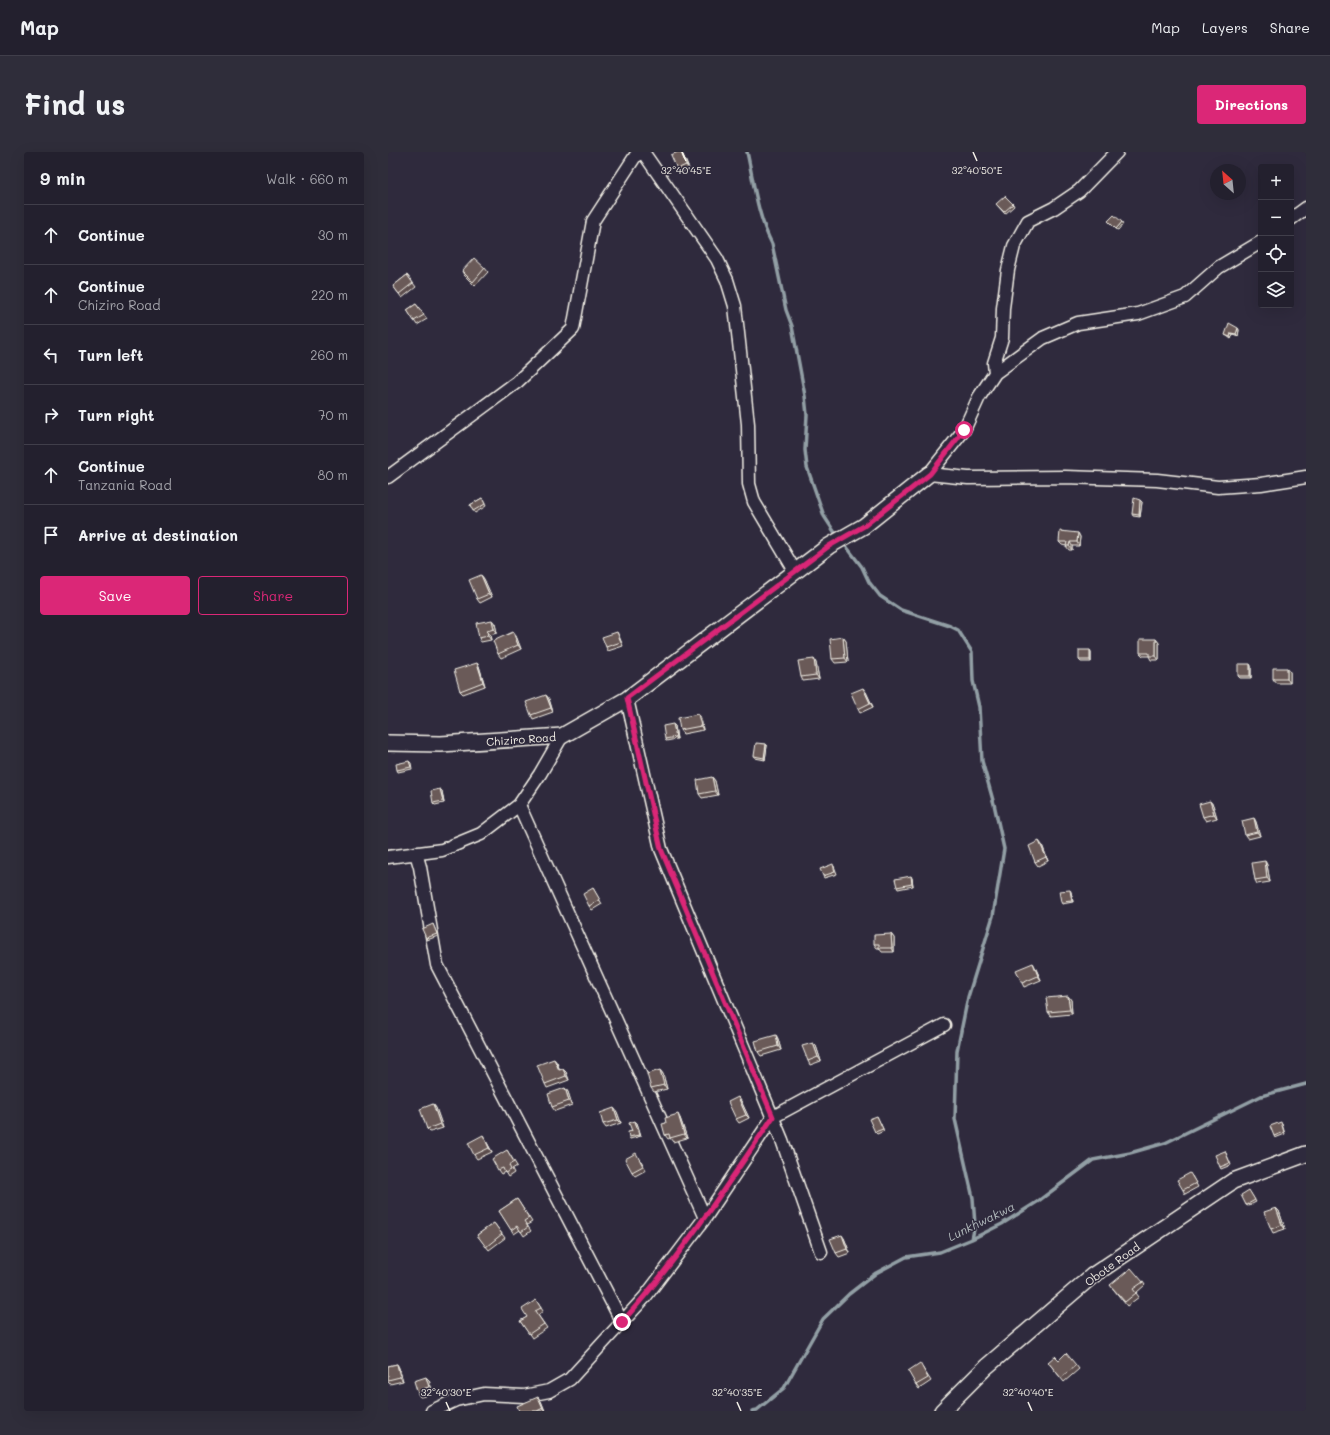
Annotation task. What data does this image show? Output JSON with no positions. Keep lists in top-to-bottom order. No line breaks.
{"streets":{"street":["Chiziro Road","Obote Road"]},"water":["Lunkhwakwa"],"north":"top left","page":{"header":"Map","nav":["Map","Layers","Share"],"buttons":["Directions",["Save","Share"]],"title":"Find us","heading":["9 min","Walk · 660 m"],"map_buttons":["+","−"],"list":[["Continue","30 m"],["Continue","Chiziro Road","220 m"],["Turn left","260 m"],["Turn right","70 m"],["Continue","Tanzania Road","80 m"],"Arrive at destination"]},"coordinates":["32°40'45\"E","32°40'50\"E","32°40'30\"E","32°40'35\"E","32°40'40\"E"]}
